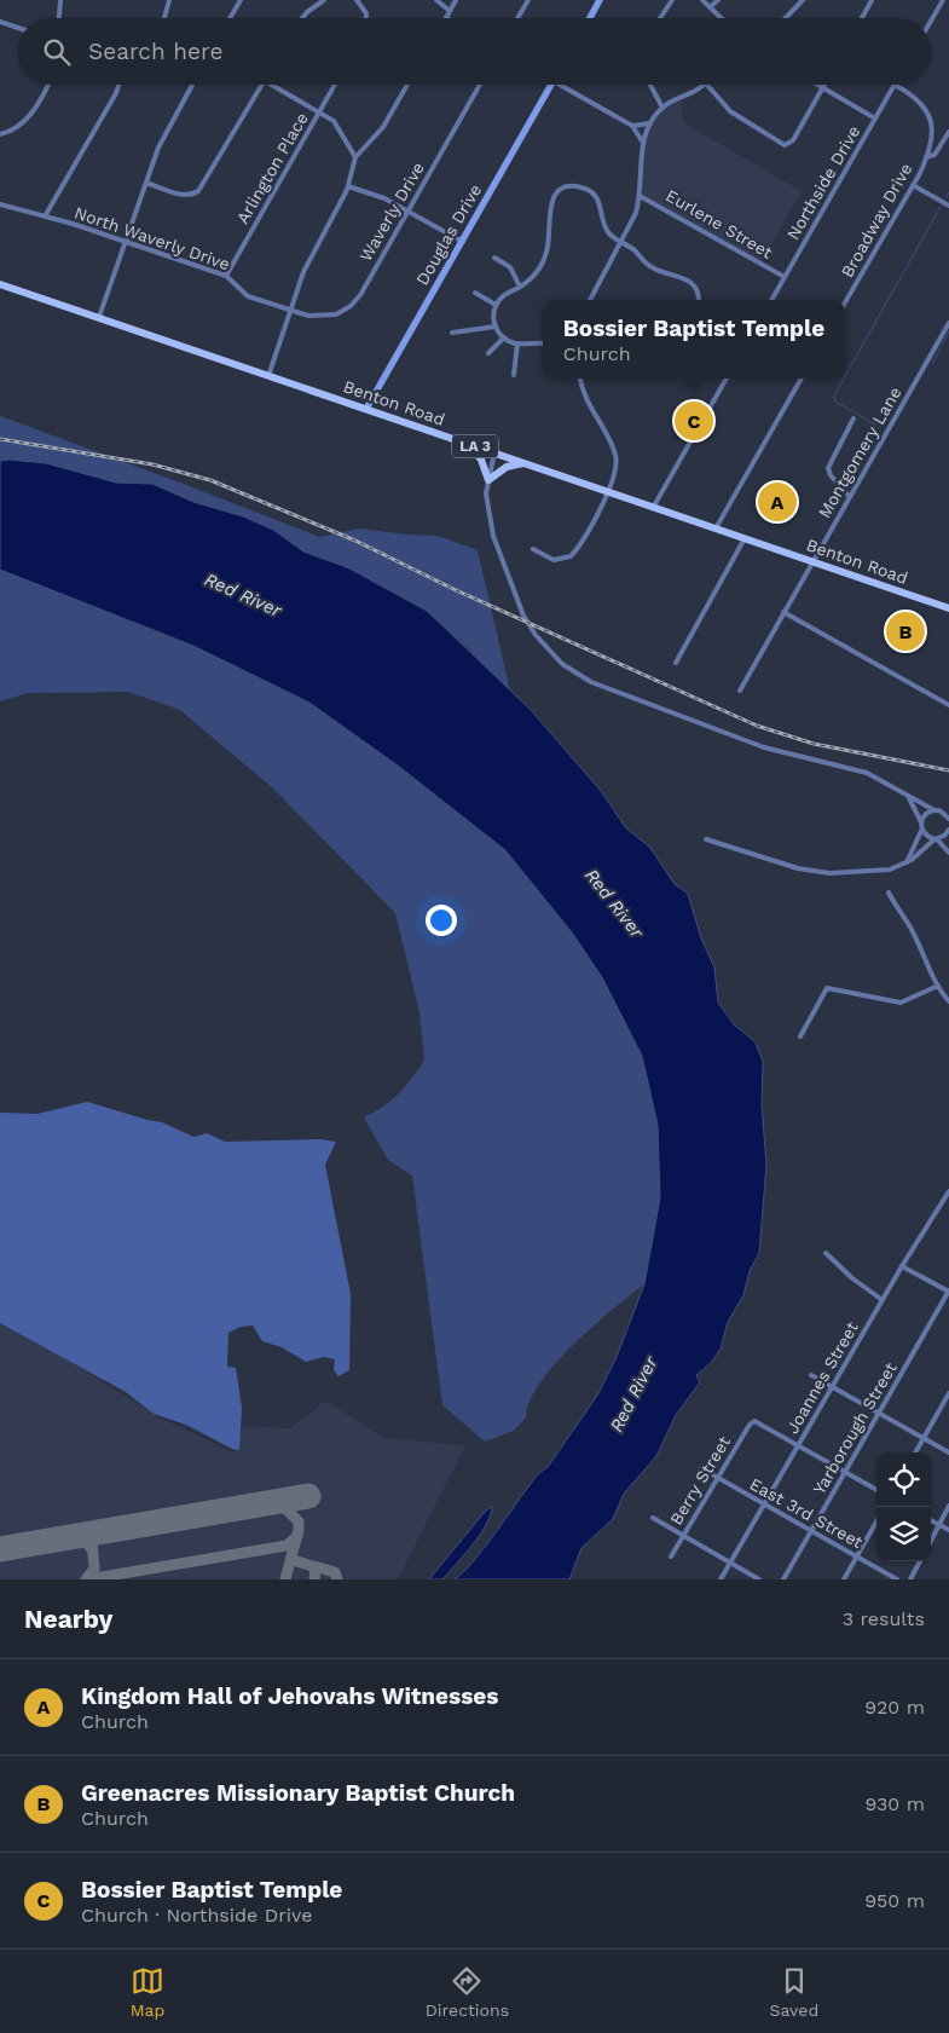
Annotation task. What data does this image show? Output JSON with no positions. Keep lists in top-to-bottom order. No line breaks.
{"streets":{"main road":["Benton Road","LA 3"],"street":["Arlington Place","Northside Drive","Waverly Drive","Broadway Drive","Eurlene Street","Douglas Drive","North Waverly Drive","Montgomery Lane","Joannes Street","Yarborough Street","Berry Street","East 3rd Street"]},"crossings":[["Arlington Place","North Waverly Drive"],["Northside Drive","Broadway Drive"],["Northside Drive","Eurlene Street"],["Waverly Drive","North Waverly Drive"],["Douglas Drive","Benton Road"],["Benton Road","Montgomery Lane"],["Joannes Street","Berry Street"],["Joannes Street","East 3rd Street"],["Yarborough Street","East 3rd Street"],["Berry Street","East 3rd Street"]],"water":["Red River"],"page":{"search":"Search here","popup":["Bossier Baptist Temple","Church"],"pins":["C","A","B"],"heading":["Nearby","3 results"],"list":[{"mark":"A","name":"Kingdom Hall of Jehovahs Witnesses","note":"Church","value":"920 m"},{"mark":"B","name":"Greenacres Missionary Baptist Church","note":"Church","value":"930 m"},{"mark":"C","name":"Bossier Baptist Temple","note":"Church · Northside Drive","value":"950 m"}],"nav":["Map","Directions","Saved"]}}
